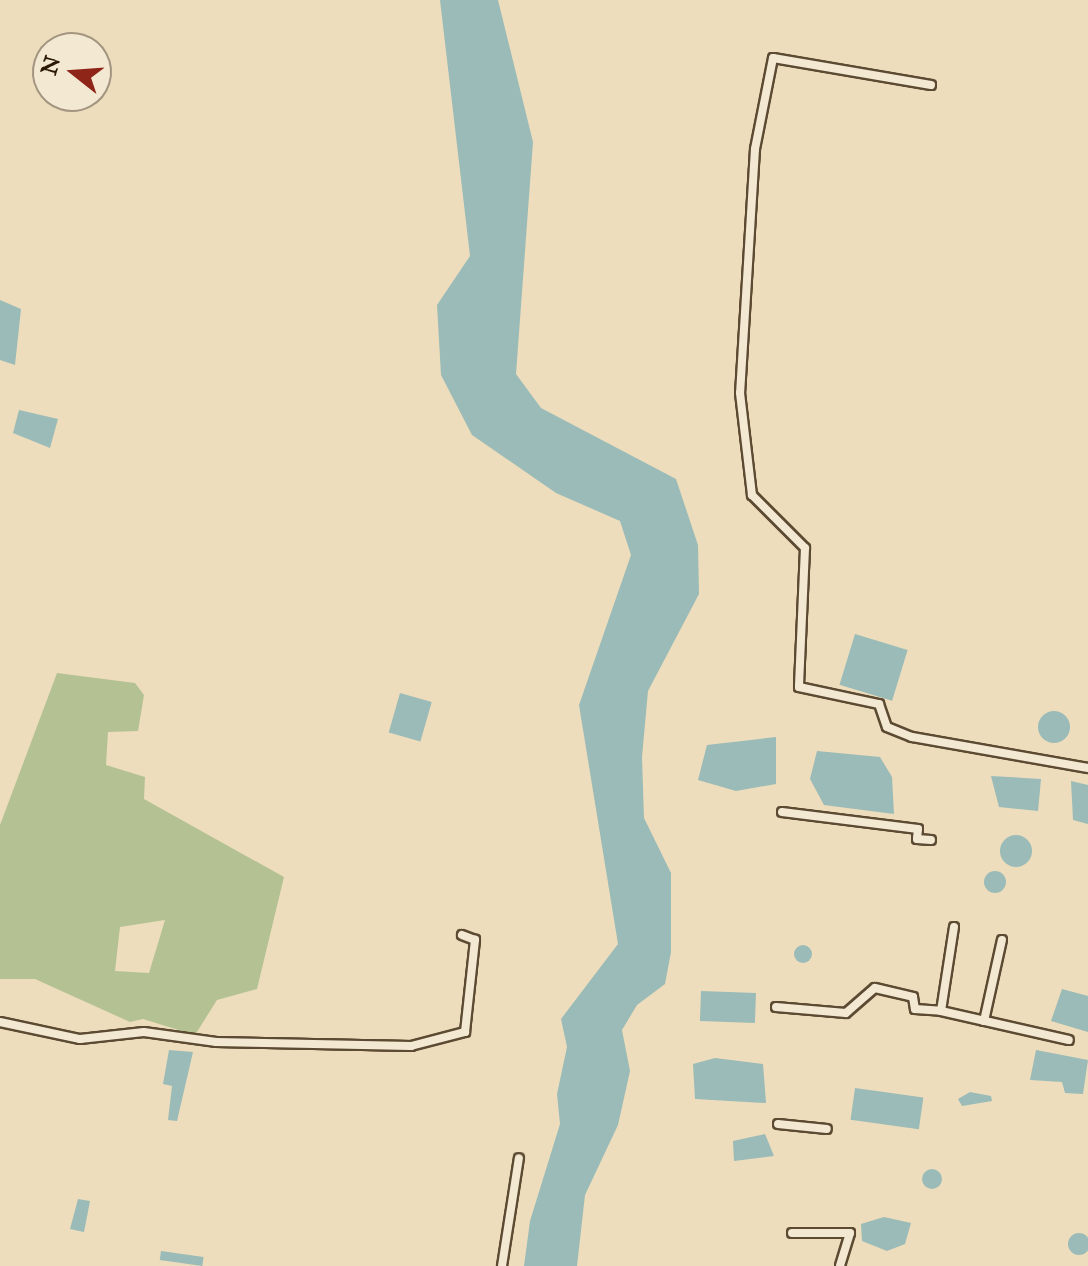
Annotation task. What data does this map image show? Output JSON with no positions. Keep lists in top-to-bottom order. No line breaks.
{"north":"left"}
